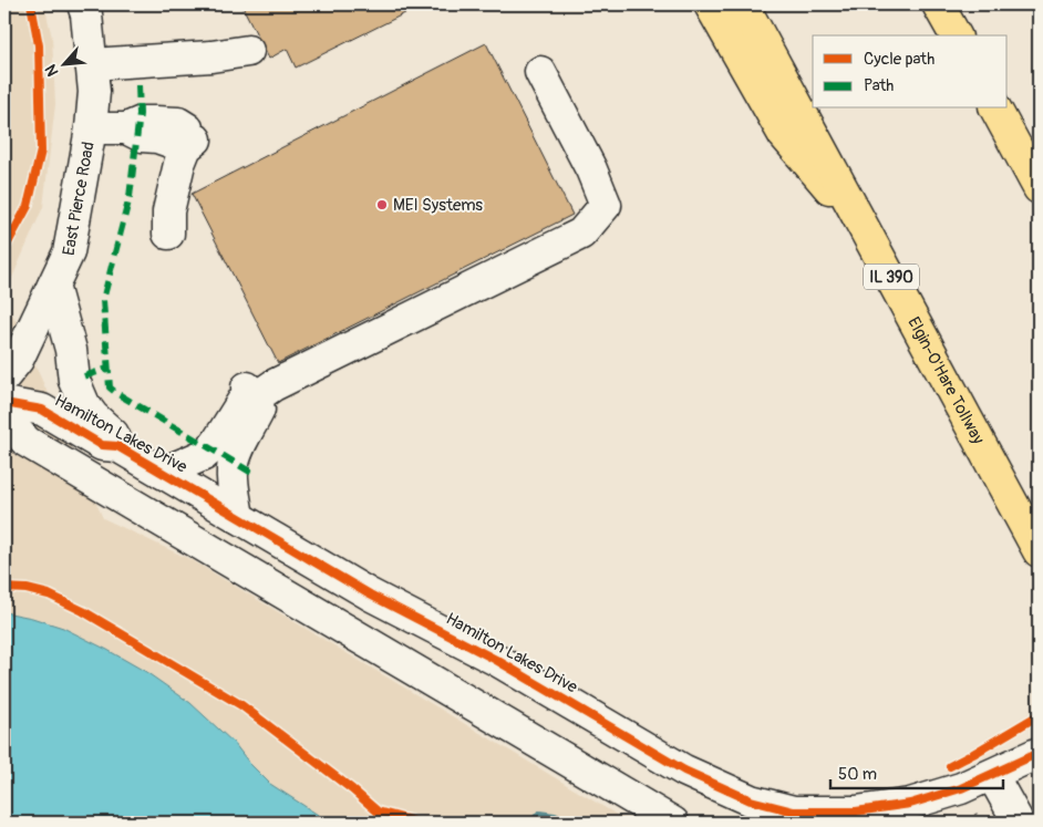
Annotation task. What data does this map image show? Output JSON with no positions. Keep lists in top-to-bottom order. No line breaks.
{"streets":{"highway":["IL 390","Elgin-O'Hare Tollway"],"street":["East Pierce Road","Hamilton Lakes Drive"]},"places":["MEI Systems"],"legend":["Cycle path","Path"],"scale_bar":"50 m","north":"bottom left"}
